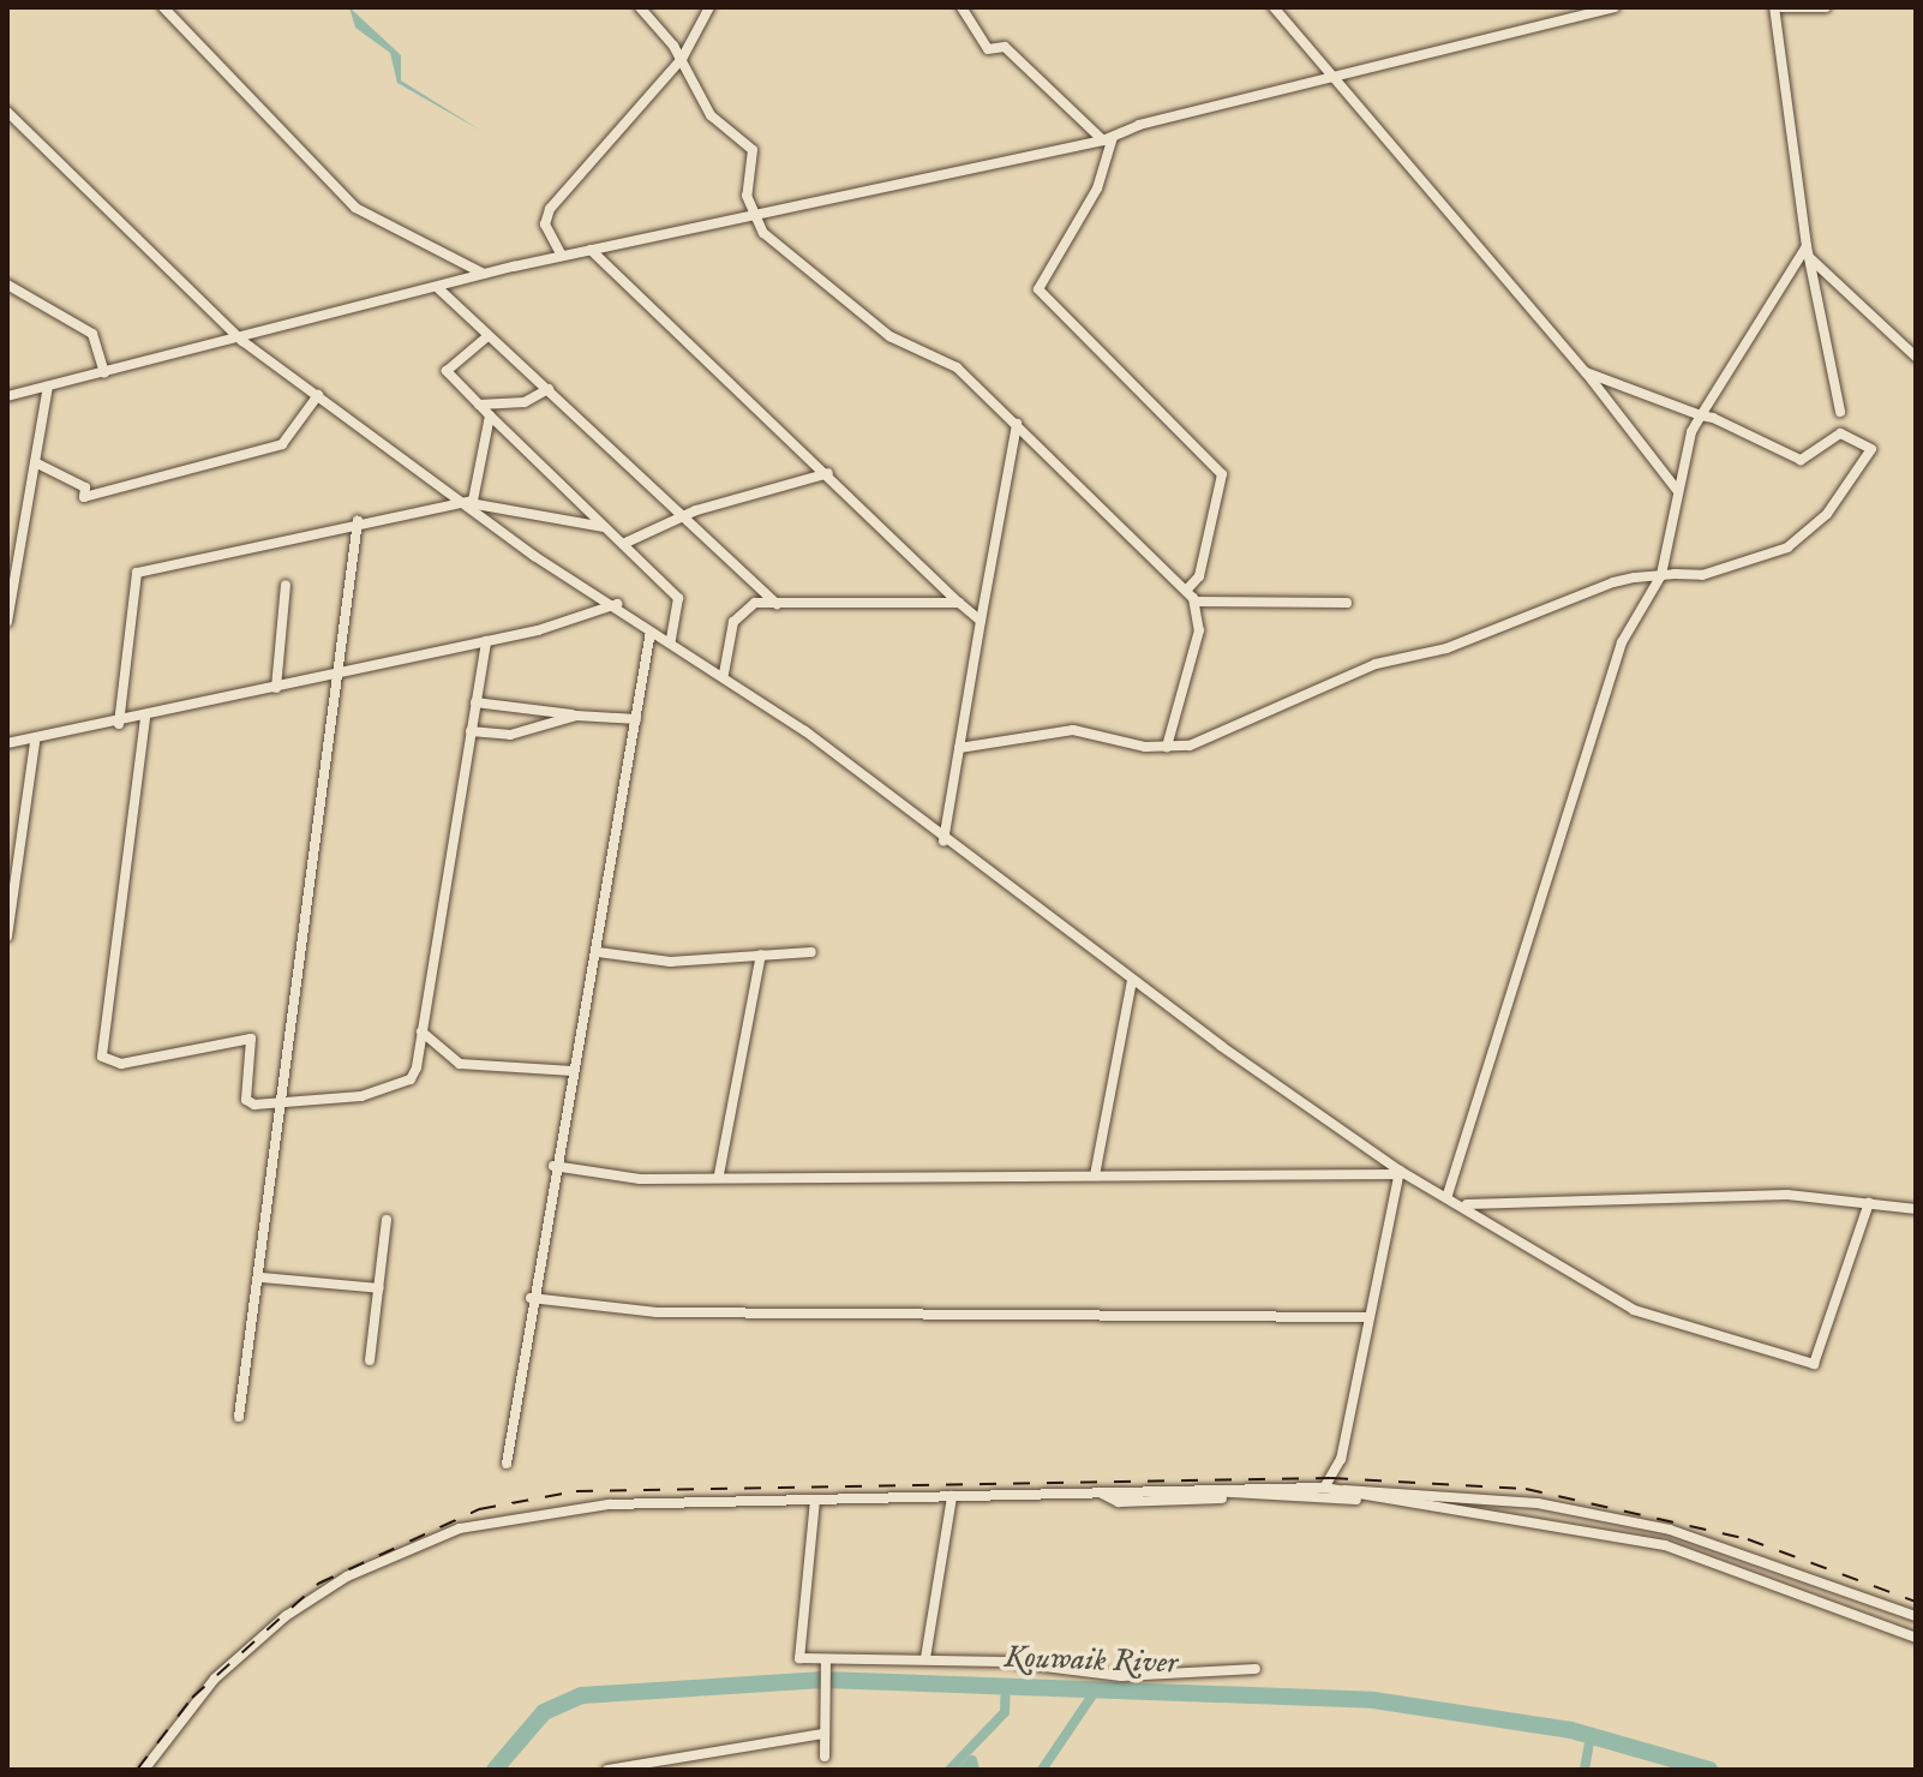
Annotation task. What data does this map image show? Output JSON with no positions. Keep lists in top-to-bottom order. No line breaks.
{"water":["Kouwaik River"]}
